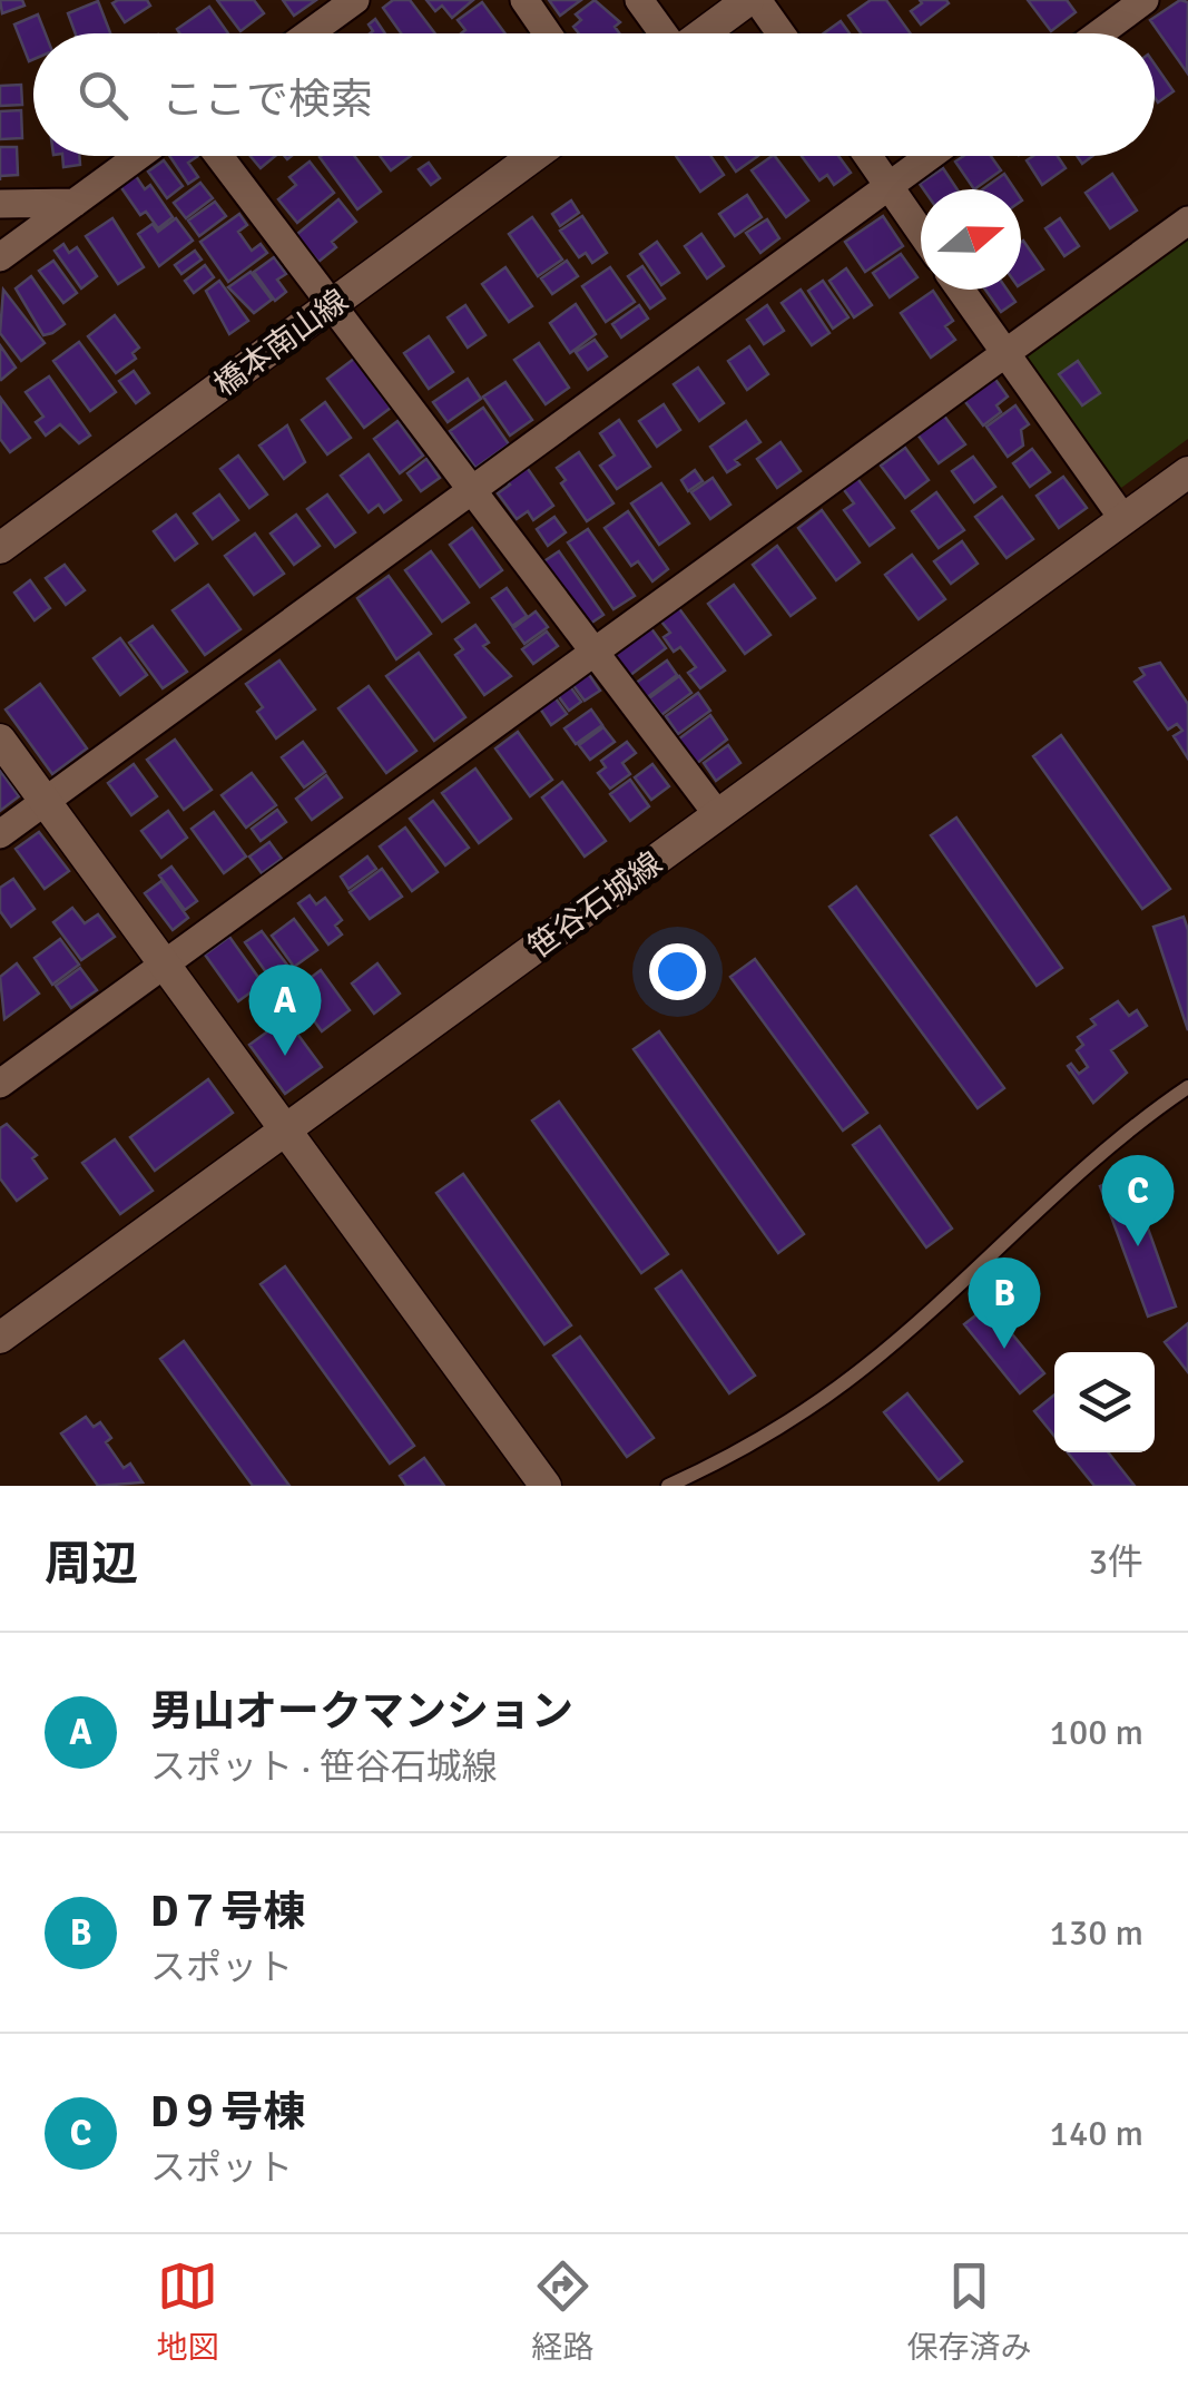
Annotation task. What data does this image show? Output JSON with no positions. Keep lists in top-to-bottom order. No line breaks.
{"streets":{"street":["橋本南山線","笹谷石城線"]},"north":"right","page":{"search":"ここで検索","pins":["A","C","B"],"heading":["周辺","3件"],"list":[{"mark":"A","name":"男山オークマンション","note":"スポット · 笹谷石城線","value":"100 m"},{"mark":"B","name":"D７号棟","note":"スポット","value":"130 m"},{"mark":"C","name":"D９号棟","note":"スポット","value":"140 m"}],"nav":["地図","経路","保存済み"]}}
